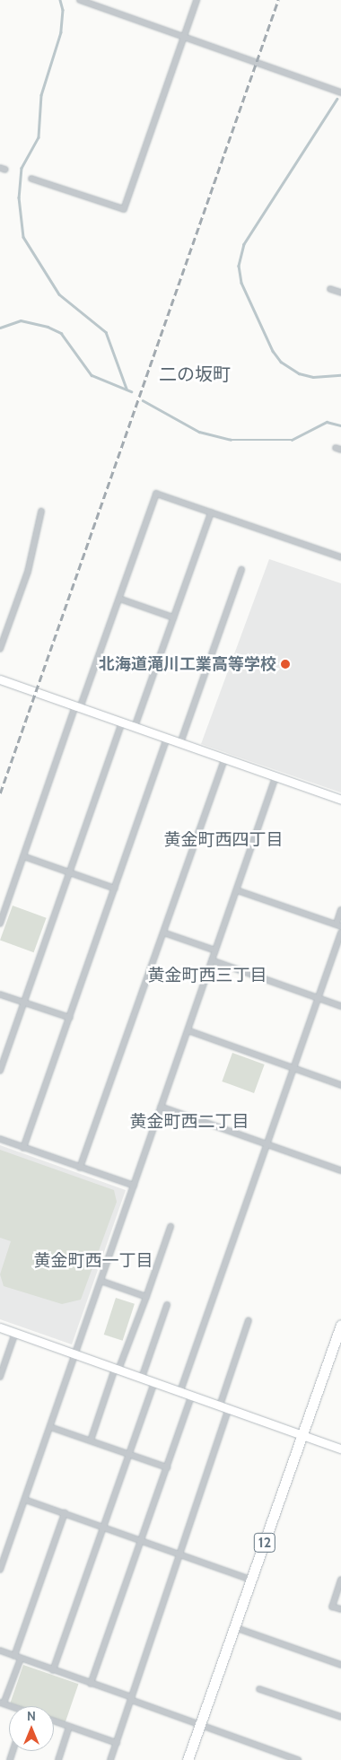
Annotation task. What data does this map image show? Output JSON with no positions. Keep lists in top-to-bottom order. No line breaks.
{"streets":{"highway":["12"]},"districts":["二の坂町","黄金町西四丁目","黄金町西三丁目","黄金町西二丁目","黄金町西一丁目"],"places":["北海道滝川工業高等学校"],"north":"top"}
